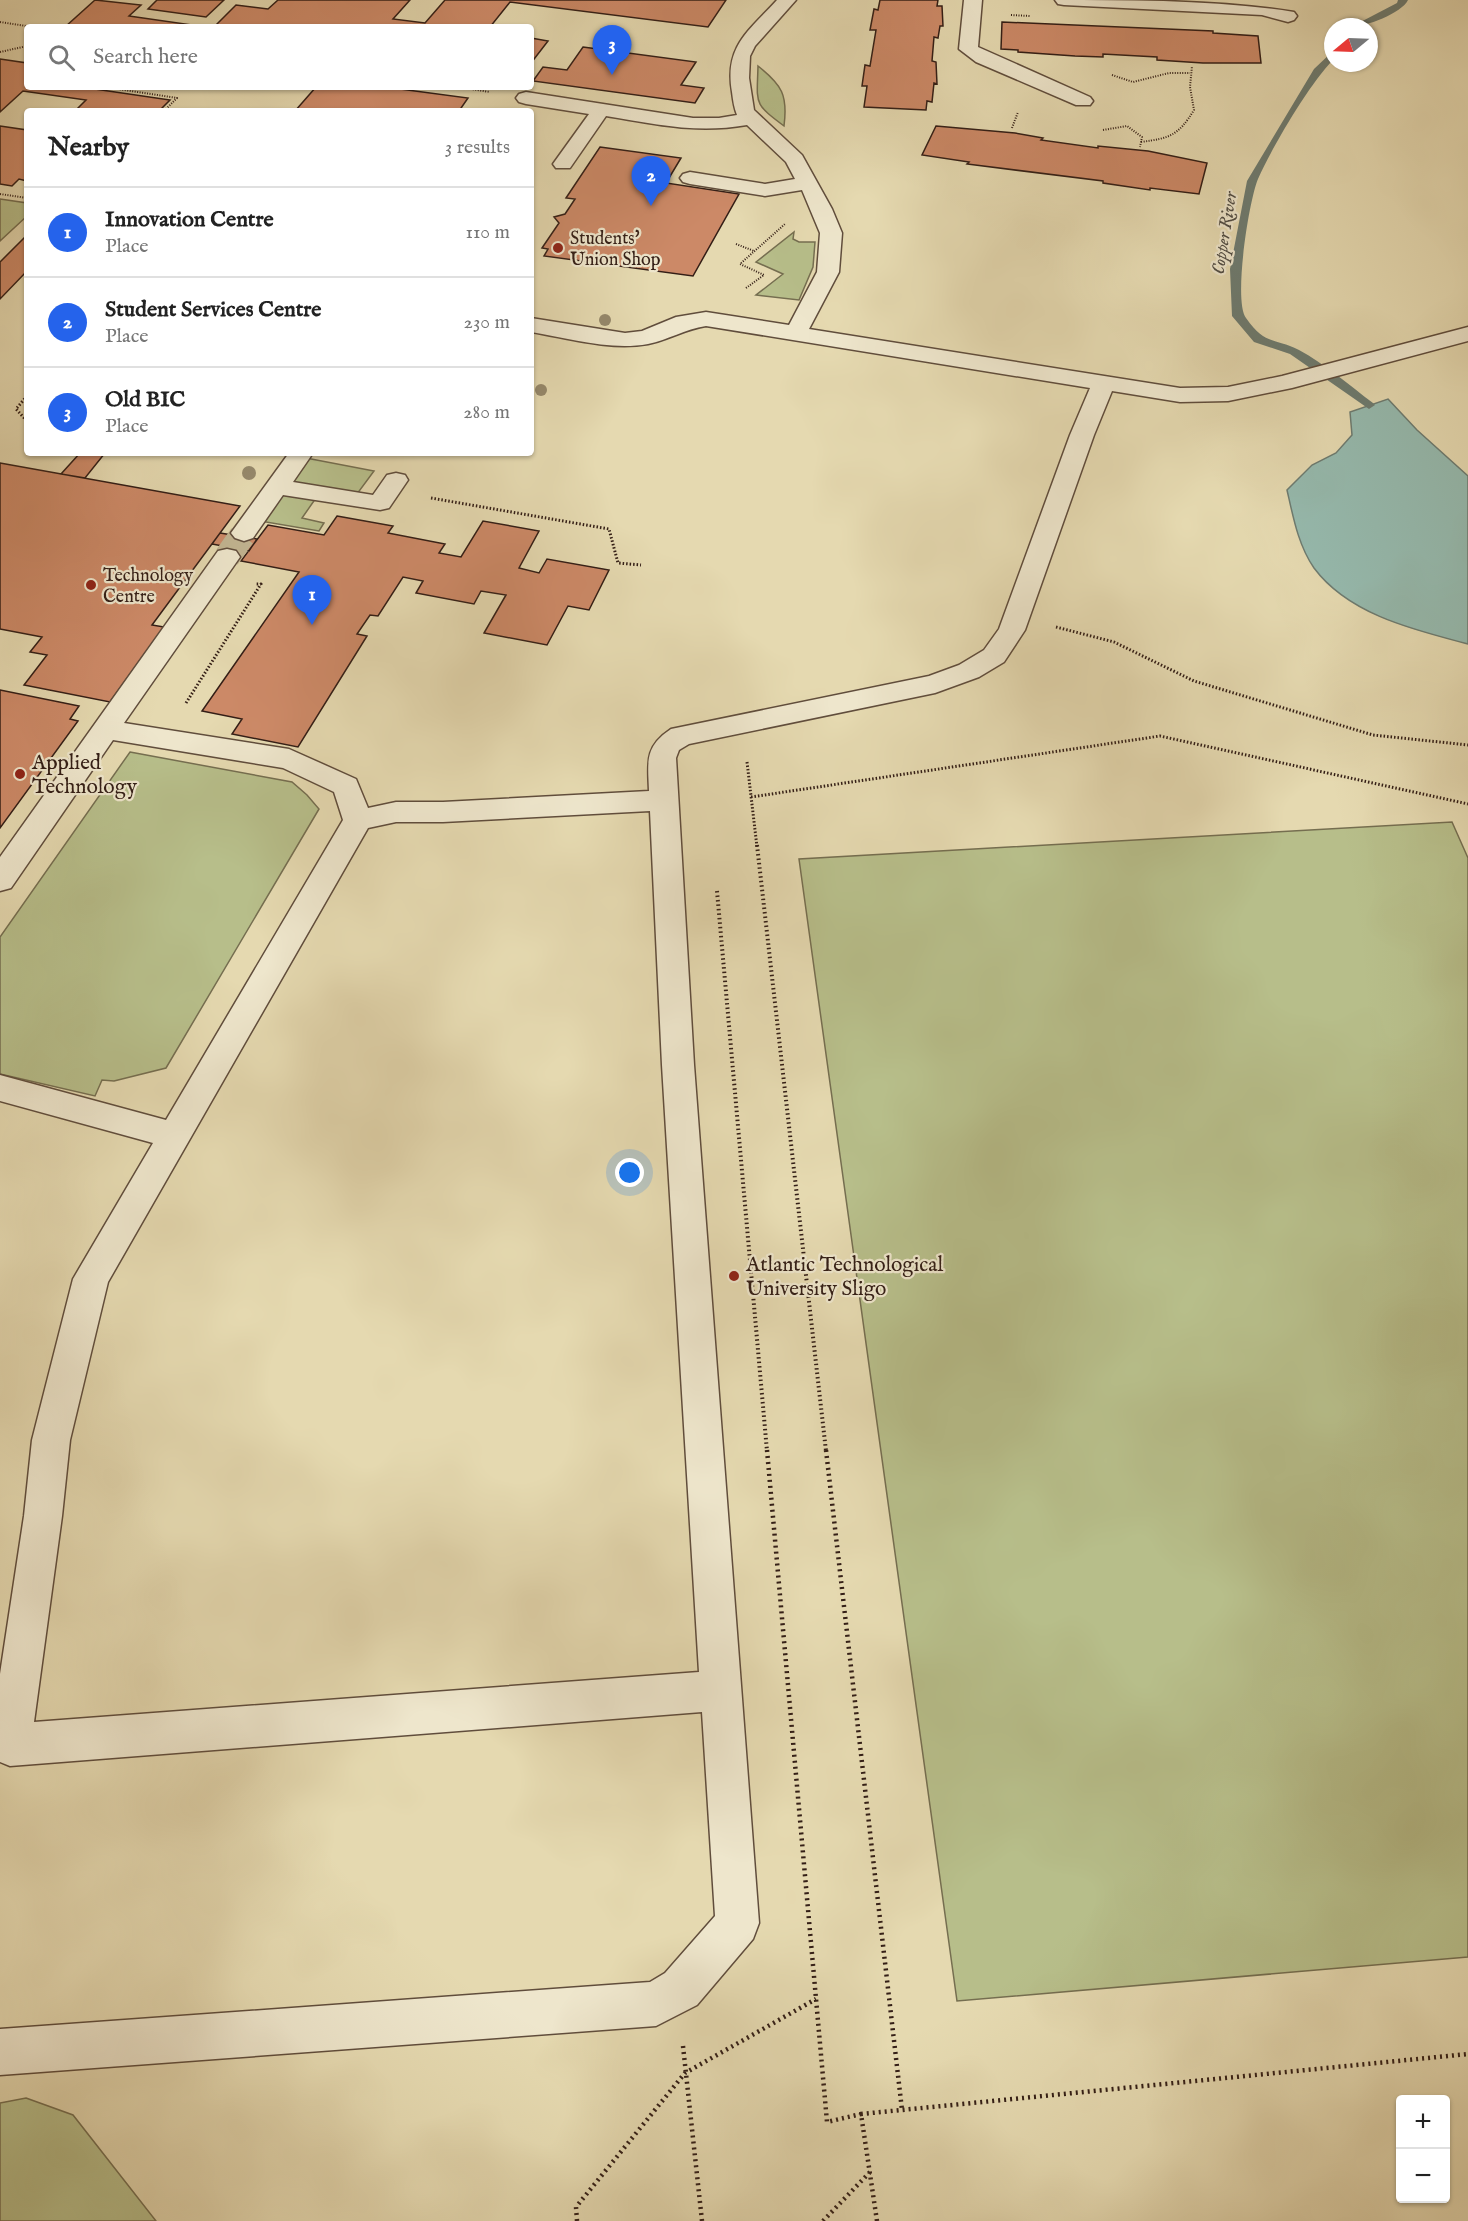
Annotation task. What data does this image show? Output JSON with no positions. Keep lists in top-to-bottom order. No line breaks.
{"water":["Copper River"],"places":["Students' Union Shop","Technology Centre","Applied Technology","Atlantic Technological University Sligo"],"north":"left","page":{"search":"Search here","pins":["3","2","1"],"heading":["Nearby","3 results"],"list":[{"mark":"1","name":"Innovation Centre","note":"Place","value":"110 m"},{"mark":"2","name":"Student Services Centre","note":"Place","value":"230 m"},{"mark":"3","name":"Old BIC","note":"Place","value":"280 m"}],"map_buttons":["+","−"]}}
